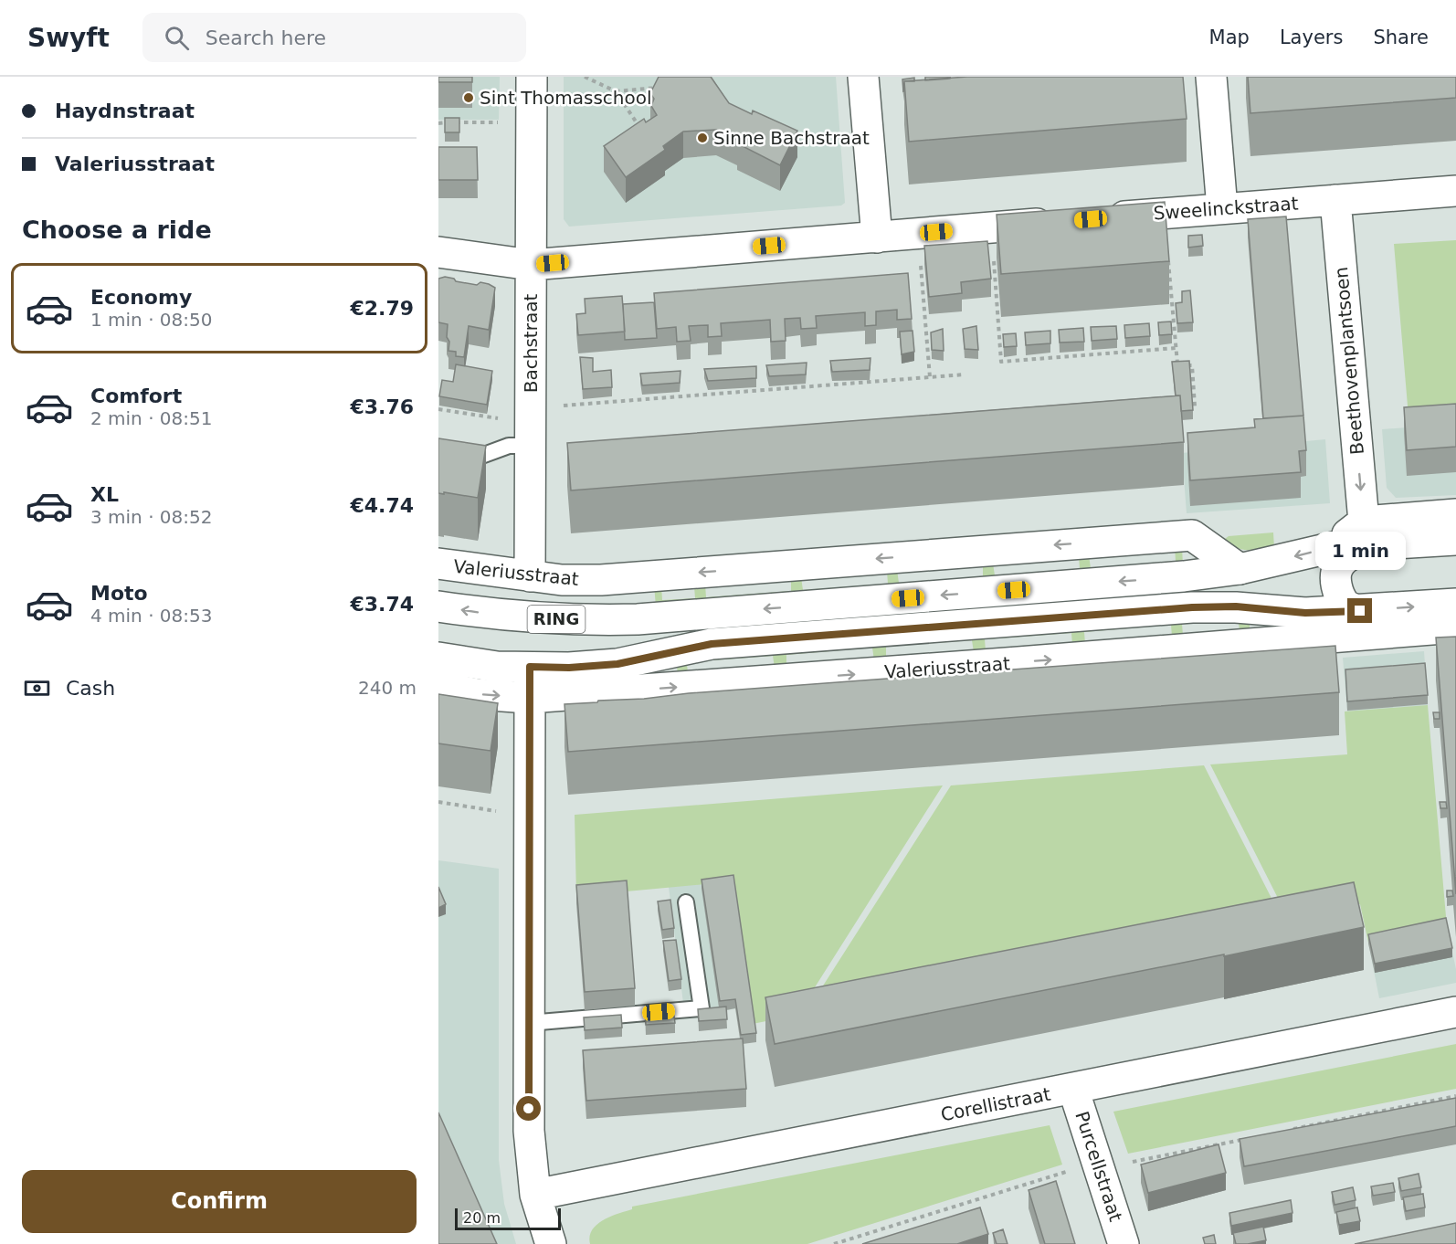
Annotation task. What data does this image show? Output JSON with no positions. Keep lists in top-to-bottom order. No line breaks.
{"streets":{"street":["Sweelinckstraat","Bachstraat","Beethovenplantsoen","Valeriusstraat","RING","Corellistraat","Purcellstraat"]},"crossings":[["Sweelinckstraat","Beethovenplantsoen"],["Bachstraat","Valeriusstraat"],["Beethovenplantsoen","RING"],["Valeriusstraat","RING"],["Corellistraat","Purcellstraat"]],"one_way":["Beethovenplantsoen"],"places":["Sint Thomasschool","Sinne Bachstraat"],"scale_bar":"20 m","page":{"header":"Swyft","search":"Search here","nav":["Map","Layers","Share"],"banner":["Haydnstraat","Valeriusstraat"],"heading":"Choose a ride","list":[{"name":"Economy","note":"1 min · 08:50","value":"€2.79"},{"name":"Comfort","note":"2 min · 08:51","value":"€3.76"},{"name":"XL","note":"3 min · 08:52","value":"€4.74"},{"name":"Moto","note":"4 min · 08:53","value":"€3.74"}],"bubble":"1 min","pay":["Cash","240 m"],"buttons":"Confirm","scale":"20 m"}}
